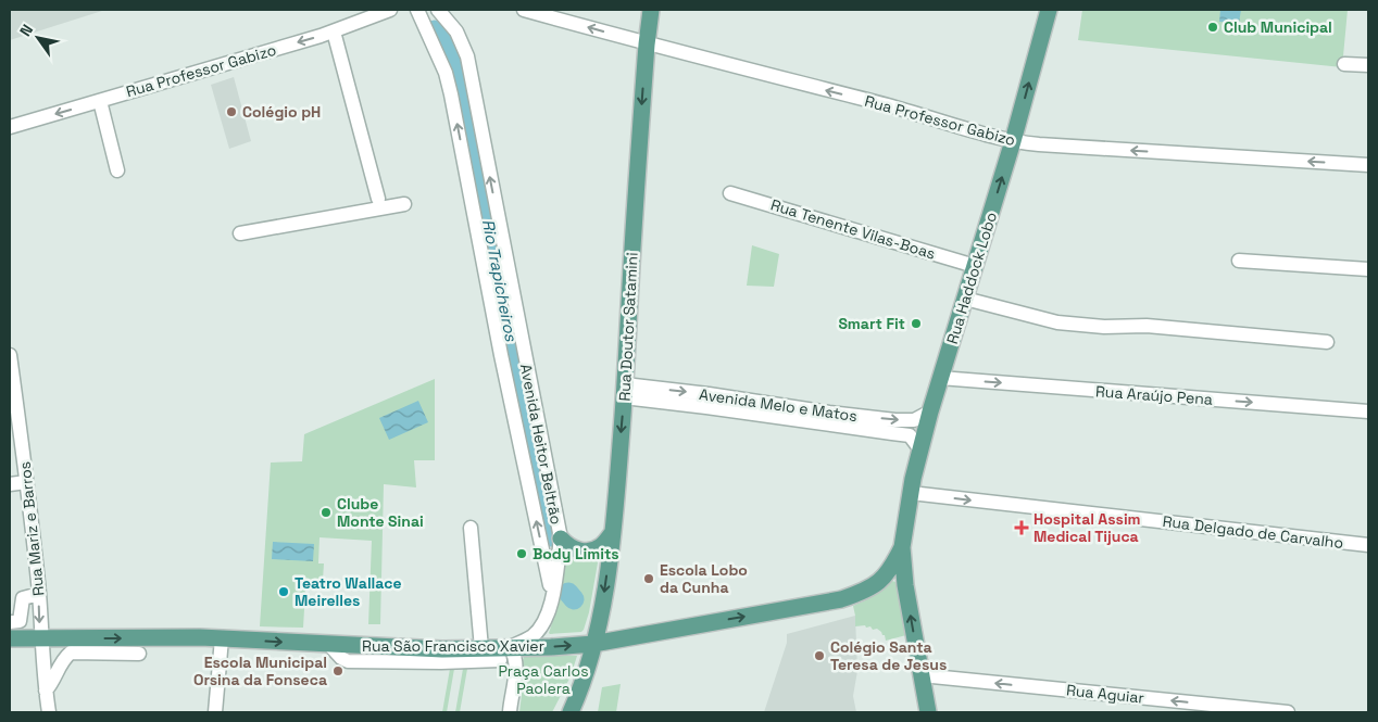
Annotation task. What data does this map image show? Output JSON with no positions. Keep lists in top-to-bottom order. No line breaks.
{"streets":{"main road":["Rua Haddock Lobo","Rua Doutor Satamini","Rua São Francisco Xavier"],"street":["Rua Professor Gabizo","Rua Tenente Vilas-Boas","Rua Araújo Pena","Avenida Melo e Matos","Avenida Heitor Beltrão","Rua Mariz e Barros","Rua Delgado de Carvalho","Rua Aguiar"]},"crossings":[["Rua Professor Gabizo","Rua Haddock Lobo"],["Rua Professor Gabizo","Rua Doutor Satamini"],["Rua Tenente Vilas-Boas","Rua Haddock Lobo"],["Rua Haddock Lobo","Rua Araújo Pena"],["Rua Haddock Lobo","Avenida Melo e Matos"],["Rua Haddock Lobo","Rua Delgado de Carvalho"],["Rua Haddock Lobo","Rua São Francisco Xavier"],["Rua Doutor Satamini","Avenida Melo e Matos"],["Rua Doutor Satamini","Rua São Francisco Xavier"],["Avenida Heitor Beltrão","Rua São Francisco Xavier"],["Rua Mariz e Barros","Rua São Francisco Xavier"]],"one_way":["Rua Professor Gabizo","Rua Haddock Lobo","Rua Doutor Satamini","Avenida Heitor Beltrão","Rua Delgado de Carvalho","Rua São Francisco Xavier","Rua Aguiar"],"water":["Rio Trapicheiros"],"parks":["Praça Carlos Paolera"],"places":{"other":["Club Municipal","Colégio pH","Smart Fit","Clube Monte Sinai","Body Limits","Escola Lobo da Cunha","Teatro Wallace Meirelles","Colégio Santa Teresa de Jesus","Escola Municipal Orsina da Fonseca"],"health":["Hospital Assim Medical Tijuca"]},"north":"top left"}
